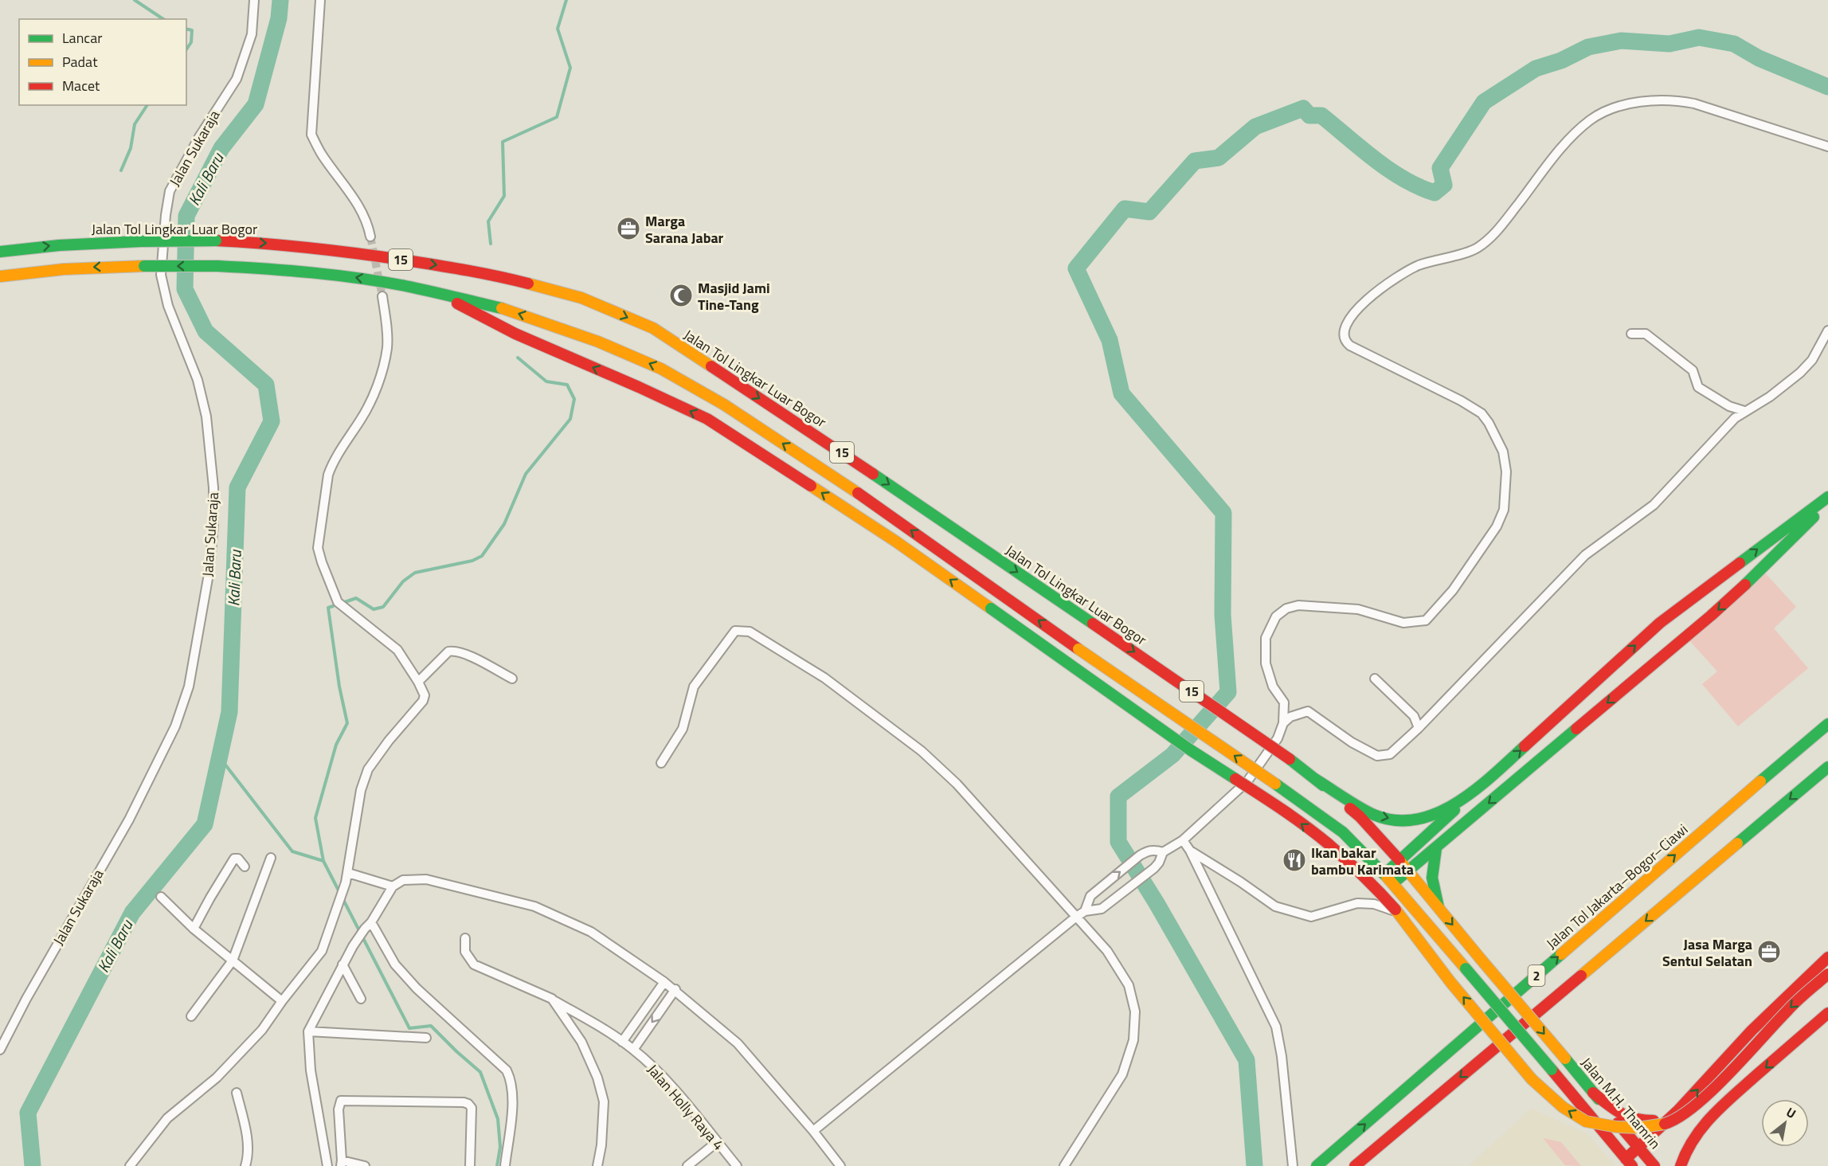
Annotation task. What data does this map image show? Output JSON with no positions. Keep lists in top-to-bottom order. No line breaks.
{"streets":{"main road":["Jalan Tol Lingkar Luar Bogor","15","Jalan Tol Jakarta–Bogor–Ciawi","2","Jalan M.H. Thamrin"],"street":["Jalan Sukaraja","Jalan Holly Raya 4"]},"crossings":[["Jalan Tol Lingkar Luar Bogor","Jalan M.H. Thamrin"]],"water":["Kali Baru"],"places":{"office":["Marga Sarana Jabar","Jasa Marga Sentul Selatan"],"mosque":["Masjid Jami Tine-Tang"],"restaurant":["Ikan bakar bambu Karimata"]},"legend":["Lancar","Padat","Macet"],"north":"top right"}
